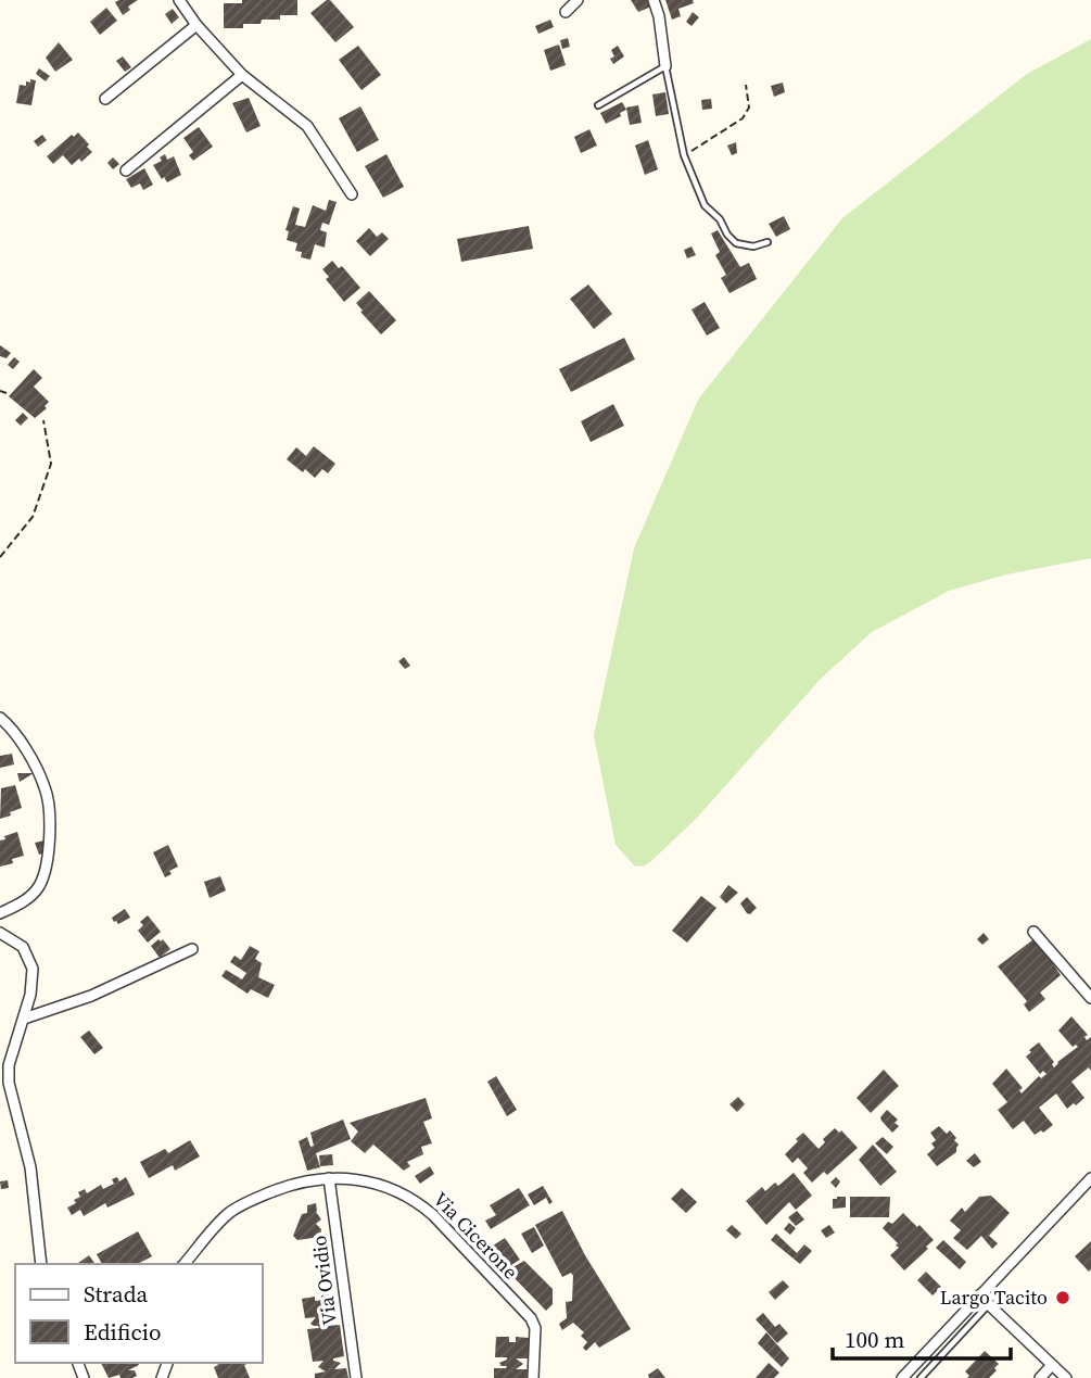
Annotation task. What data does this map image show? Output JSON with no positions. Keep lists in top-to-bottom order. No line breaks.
{"streets":{"street":["Via Cicerone","Via Ovidio"]},"crossings":[["Via Cicerone","Via Ovidio"]],"places":["Largo Tacito"],"legend":["Strada","Edificio"],"scale_bar":"100 m"}
